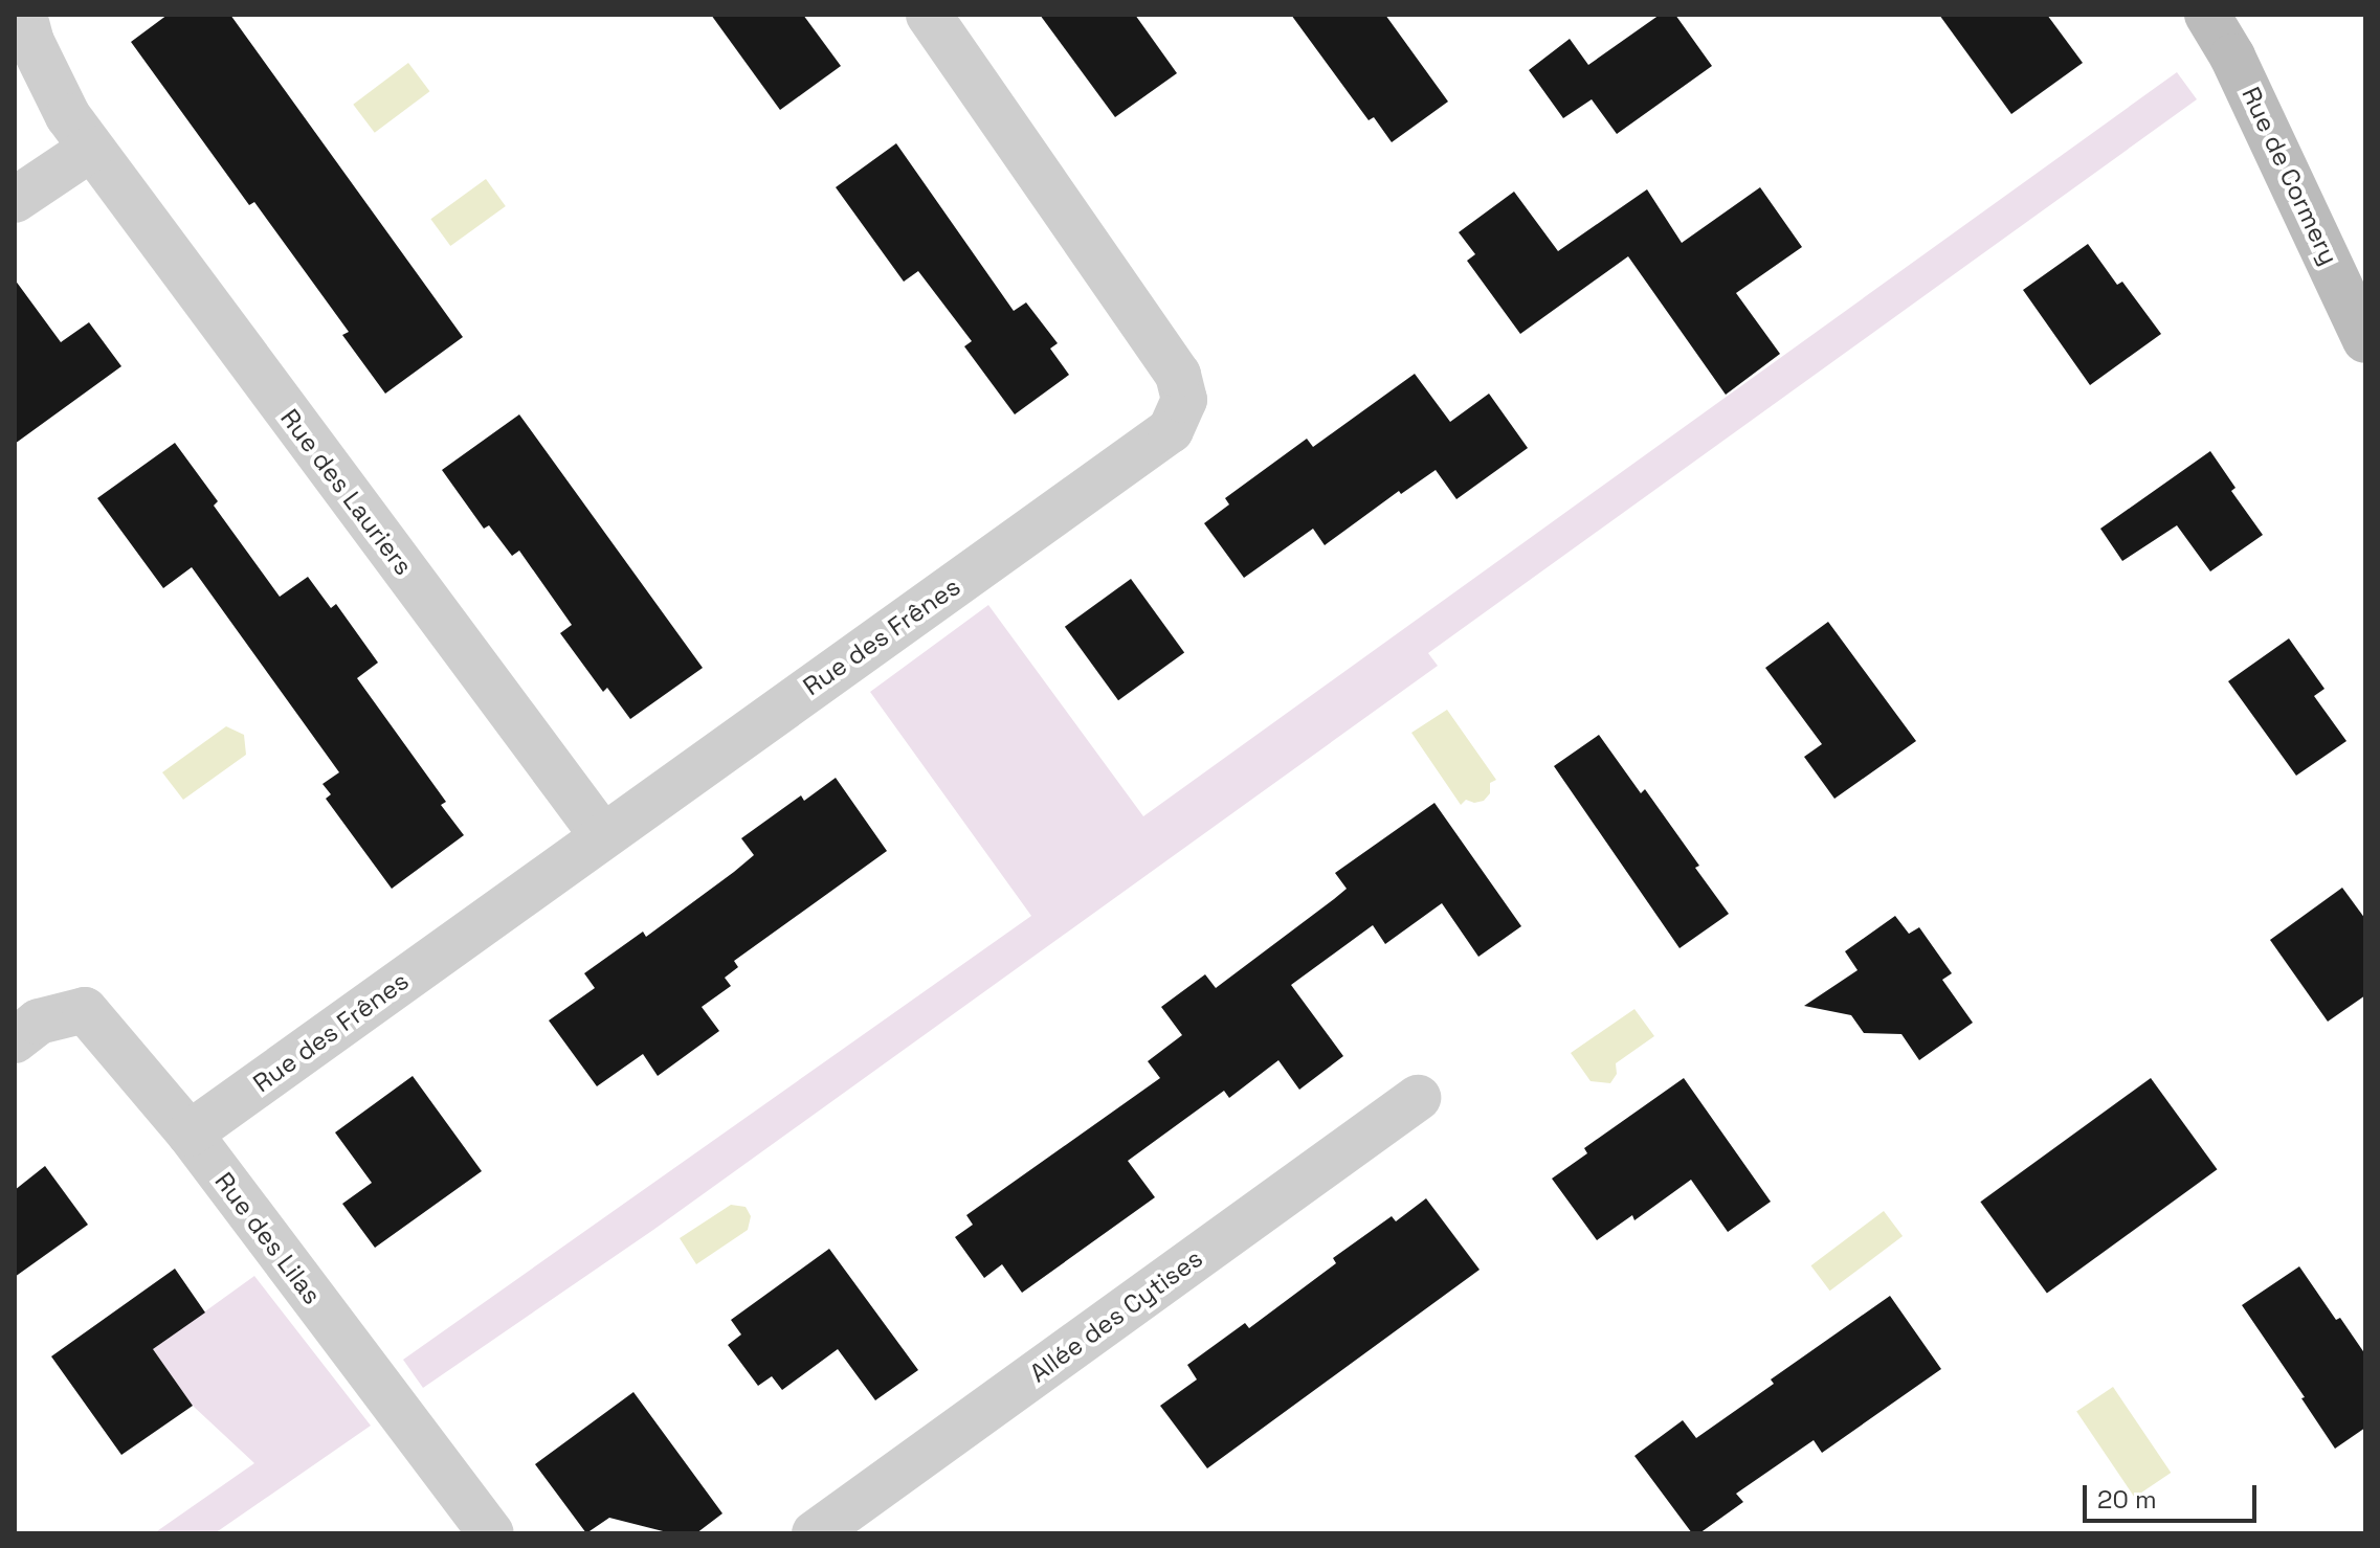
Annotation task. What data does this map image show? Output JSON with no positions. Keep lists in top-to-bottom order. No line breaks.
{"streets":{"main road":["Rue de Cormery"],"street":["Rue des Lauriers","Rue des Frênes","Rue des Lilas","Allée des Cytises"]},"crossings":[["Rue des Lauriers","Rue des Frênes"],["Rue des Frênes","Rue des Lilas"]],"scale_bar":"20 m"}
